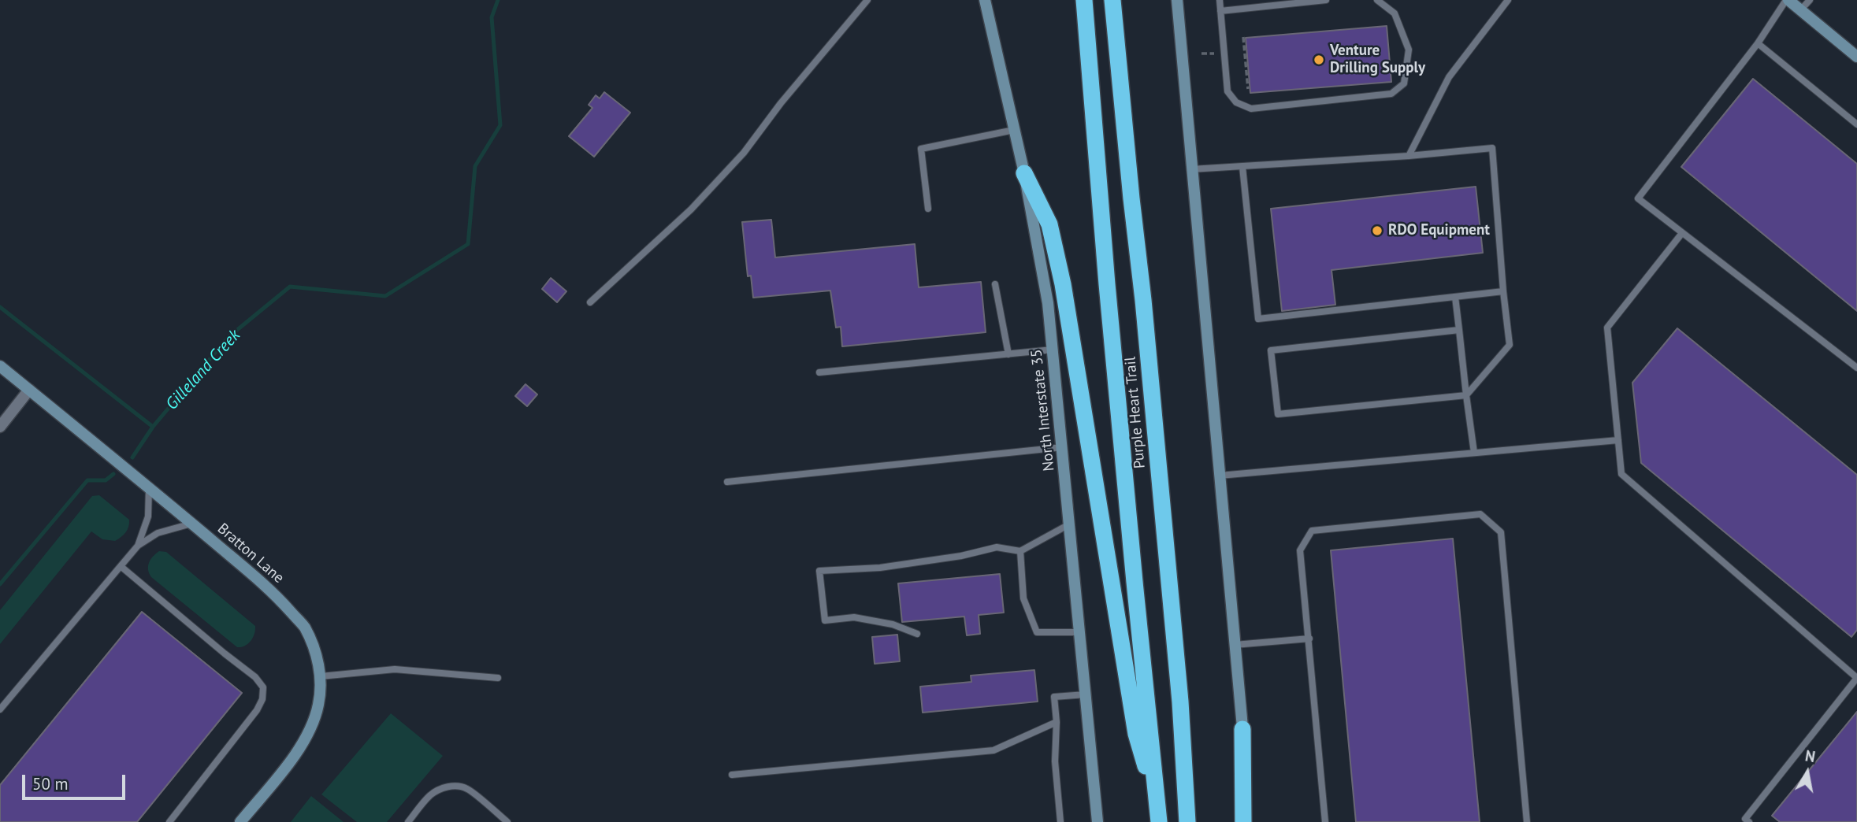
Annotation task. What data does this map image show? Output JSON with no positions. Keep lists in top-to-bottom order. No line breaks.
{"streets":{"highway":["Purple Heart Trail"],"main road":["North Interstate 35","Bratton Lane"]},"water":["Gilleland Creek"],"places":["Venture Drilling Supply","RDO Equipment"],"scale_bar":"50 m","north":"top"}
